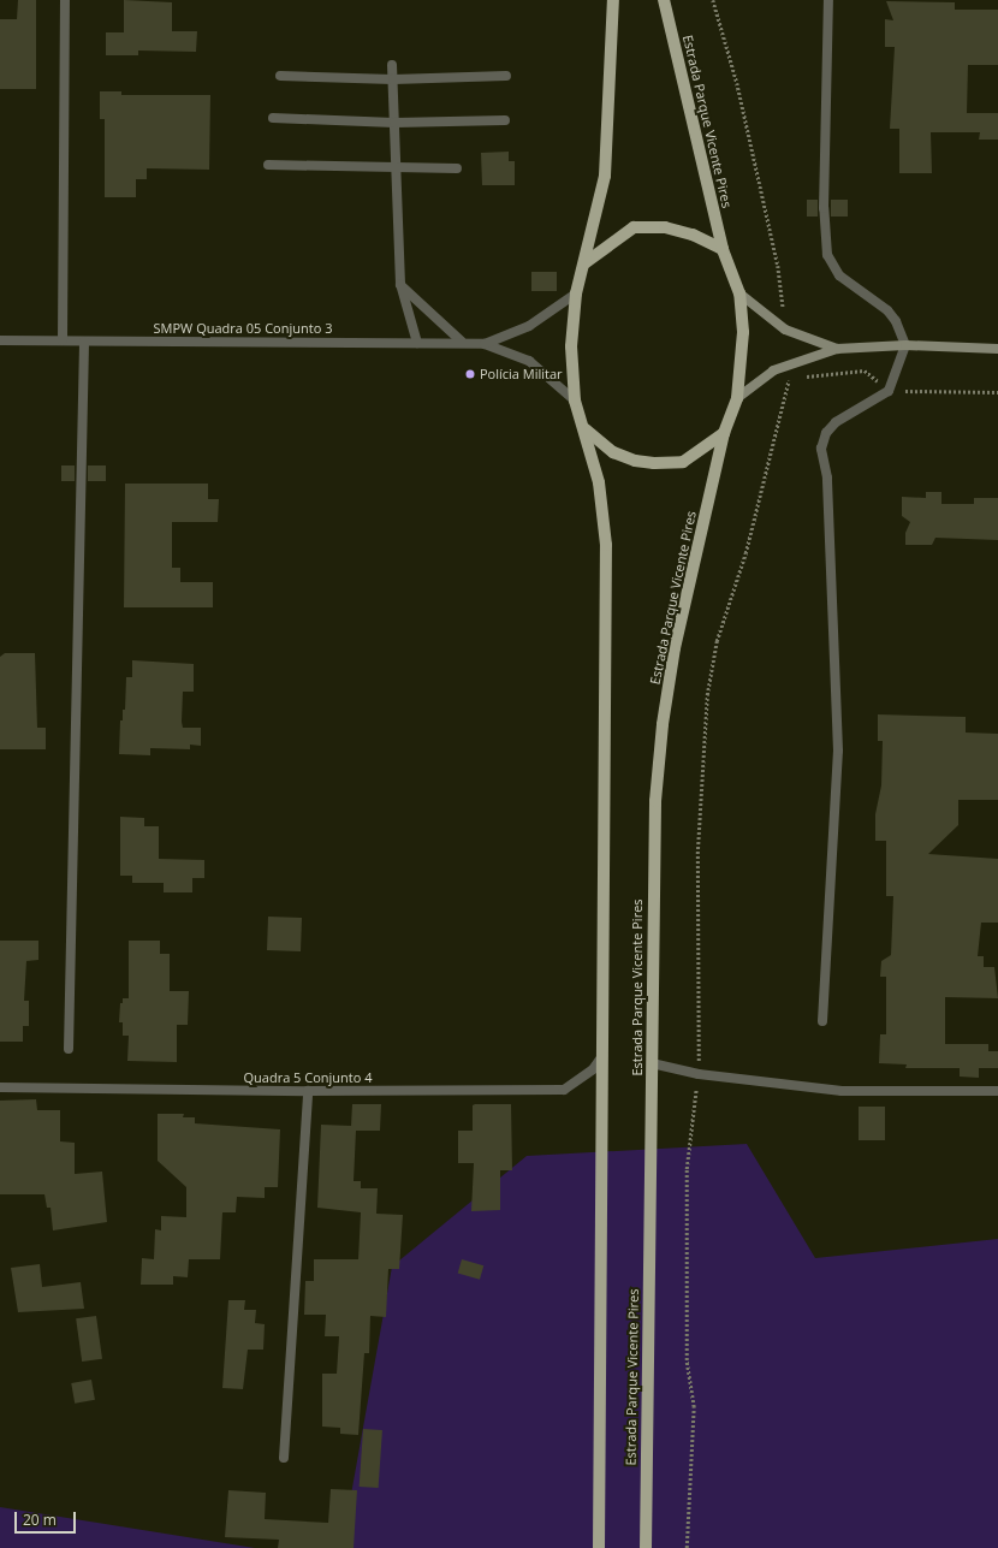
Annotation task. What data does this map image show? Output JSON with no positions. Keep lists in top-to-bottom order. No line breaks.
{"streets":{"main road":["Estrada Parque Vicente Pires"],"street":["SMPW Quadra 05 Conjunto 3","Quadra 5 Conjunto 4"]},"places":["Polícia Militar"],"scale_bar":"20 m"}
